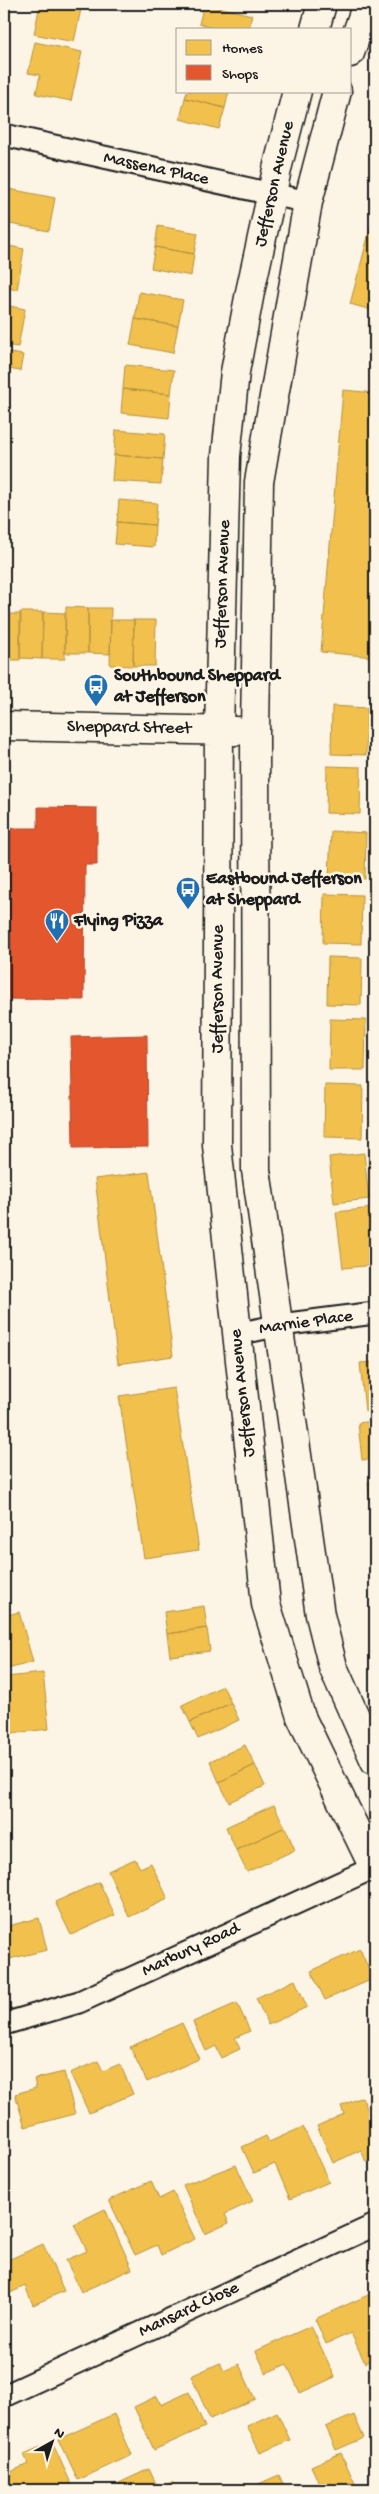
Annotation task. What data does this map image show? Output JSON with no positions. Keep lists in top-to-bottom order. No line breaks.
{"streets":{"street":["Massena Place","Jefferson Avenue","Sheppard Street","Marnie Place","Marbury Road","Mansard Close"]},"crossings":[["Massena Place","Jefferson Avenue"],["Jefferson Avenue","Sheppard Street"],["Jefferson Avenue","Marnie Place"],["Jefferson Avenue","Marbury Road"]],"places":{"bus stop":["Southbound Sheppard at Jefferson","Eastbound Jefferson at Sheppard"],"restaurant":["Flying Pizza"]},"legend":["Homes","Shops"],"north":"top right"}
